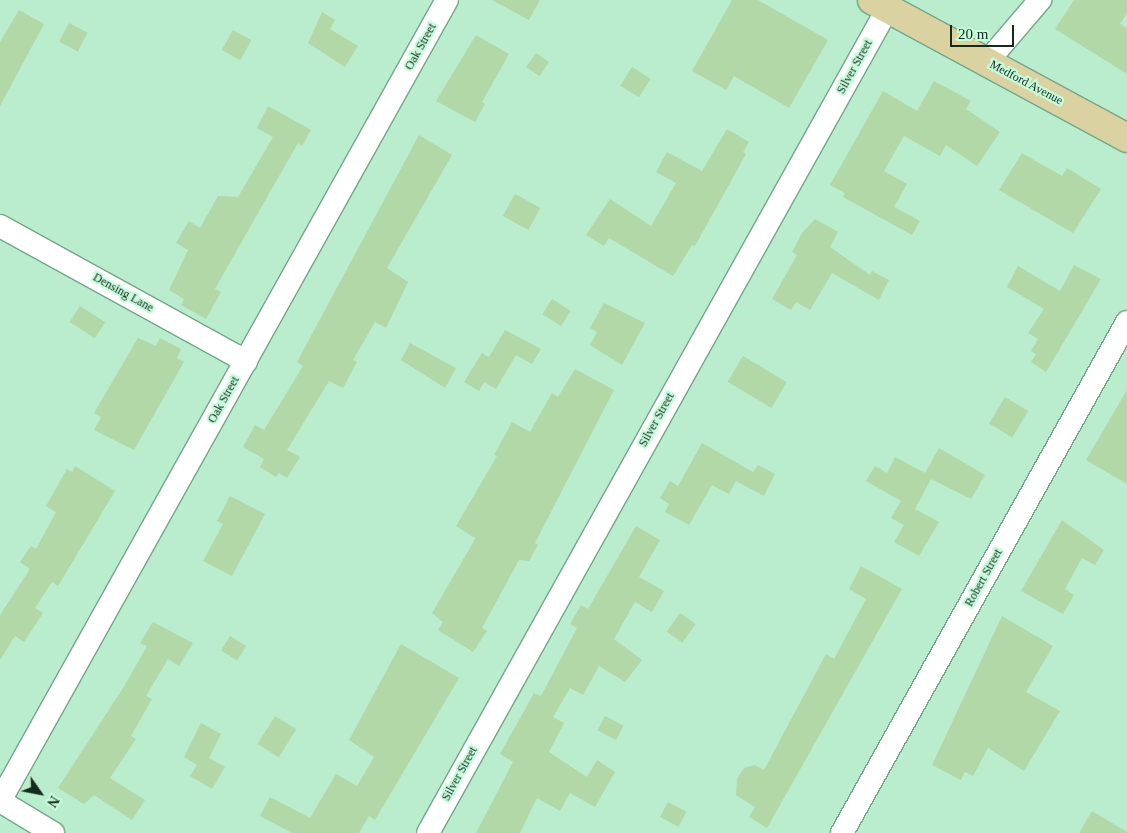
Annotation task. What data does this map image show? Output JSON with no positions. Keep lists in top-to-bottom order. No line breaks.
{"streets":{"main road":["Medford Avenue"],"street":["Oak Street","Silver Street","Densing Lane","Robert Street"]},"crossings":[["Oak Street","Densing Lane"],["Silver Street","Medford Avenue"]],"scale_bar":"20 m","north":"bottom right"}
